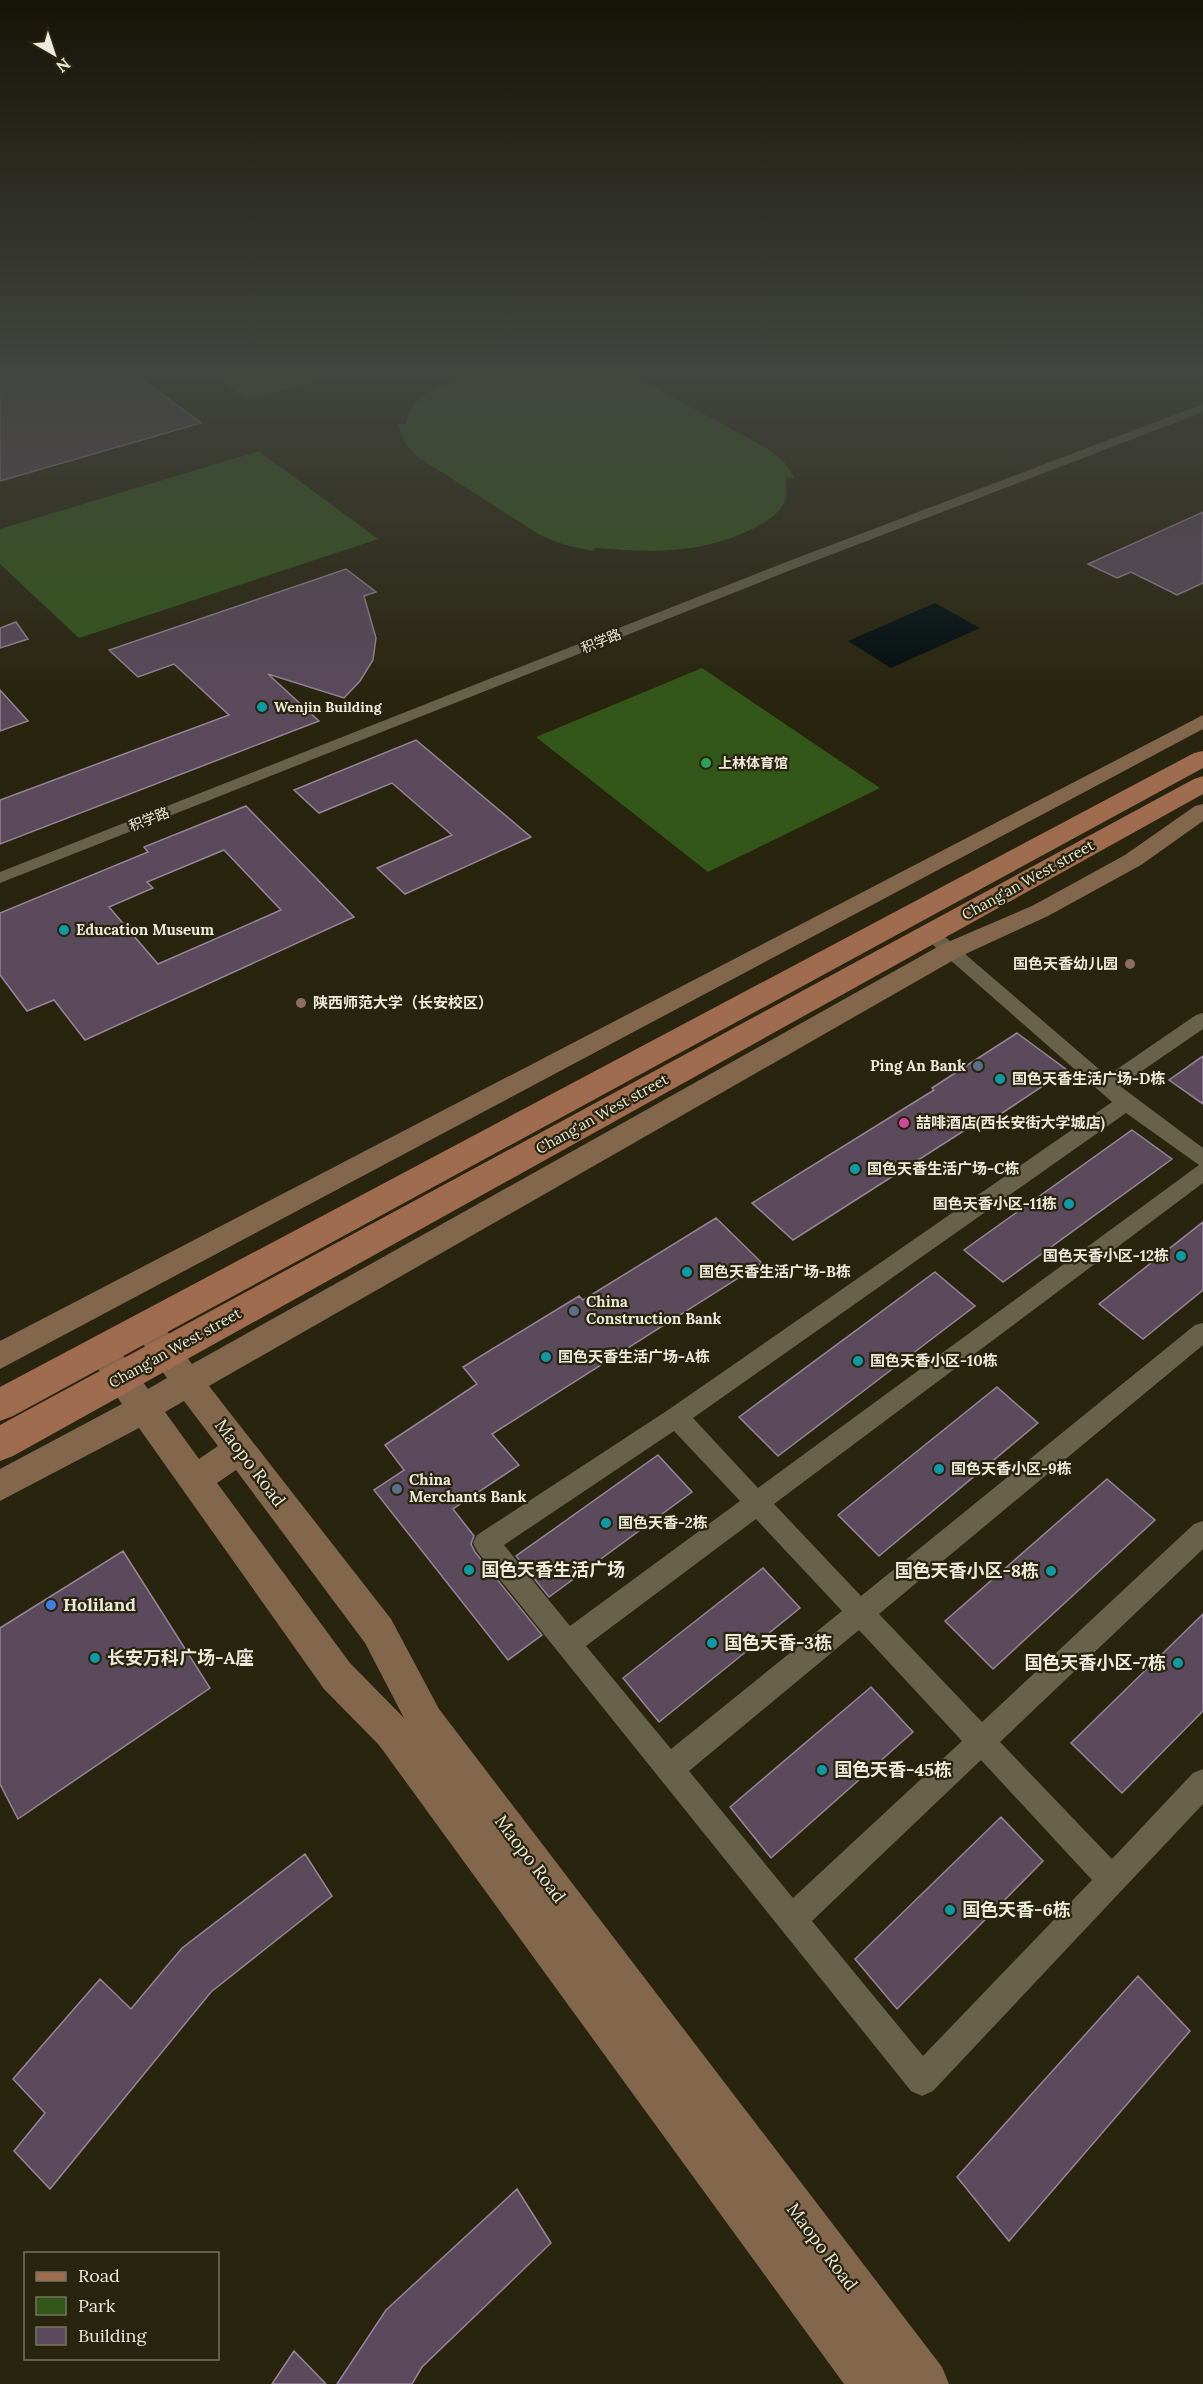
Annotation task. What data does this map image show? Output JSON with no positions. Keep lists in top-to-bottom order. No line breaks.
{"streets":{"main road":["Chang'an West street","Maopo Road"],"street":["积学路"]},"crossings":[["Chang'an West street","Maopo Road"]],"places":["Wenjin Building","上林体育馆","Education Museum","国色天香幼儿园","陕西师范大学（长安校区）","Ping An Bank","国色天香生活广场-D栋","喆啡酒店(西长安街大学城店)","国色天香生活广场-C栋","国色天香小区-11栋","国色天香小区-12栋","国色天香生活广场-B栋","China Construction Bank","国色天香生活广场-A栋","国色天香小区-10栋","国色天香小区-9栋","China Merchants Bank","国色天香-2栋","国色天香生活广场","国色天香小区-8栋","Holiland","国色天香-3栋","长安万科广场-A座","国色天香小区-7栋","国色天香-45栋","国色天香-6栋"],"legend":["Road","Park","Building"],"north":"bottom right"}
